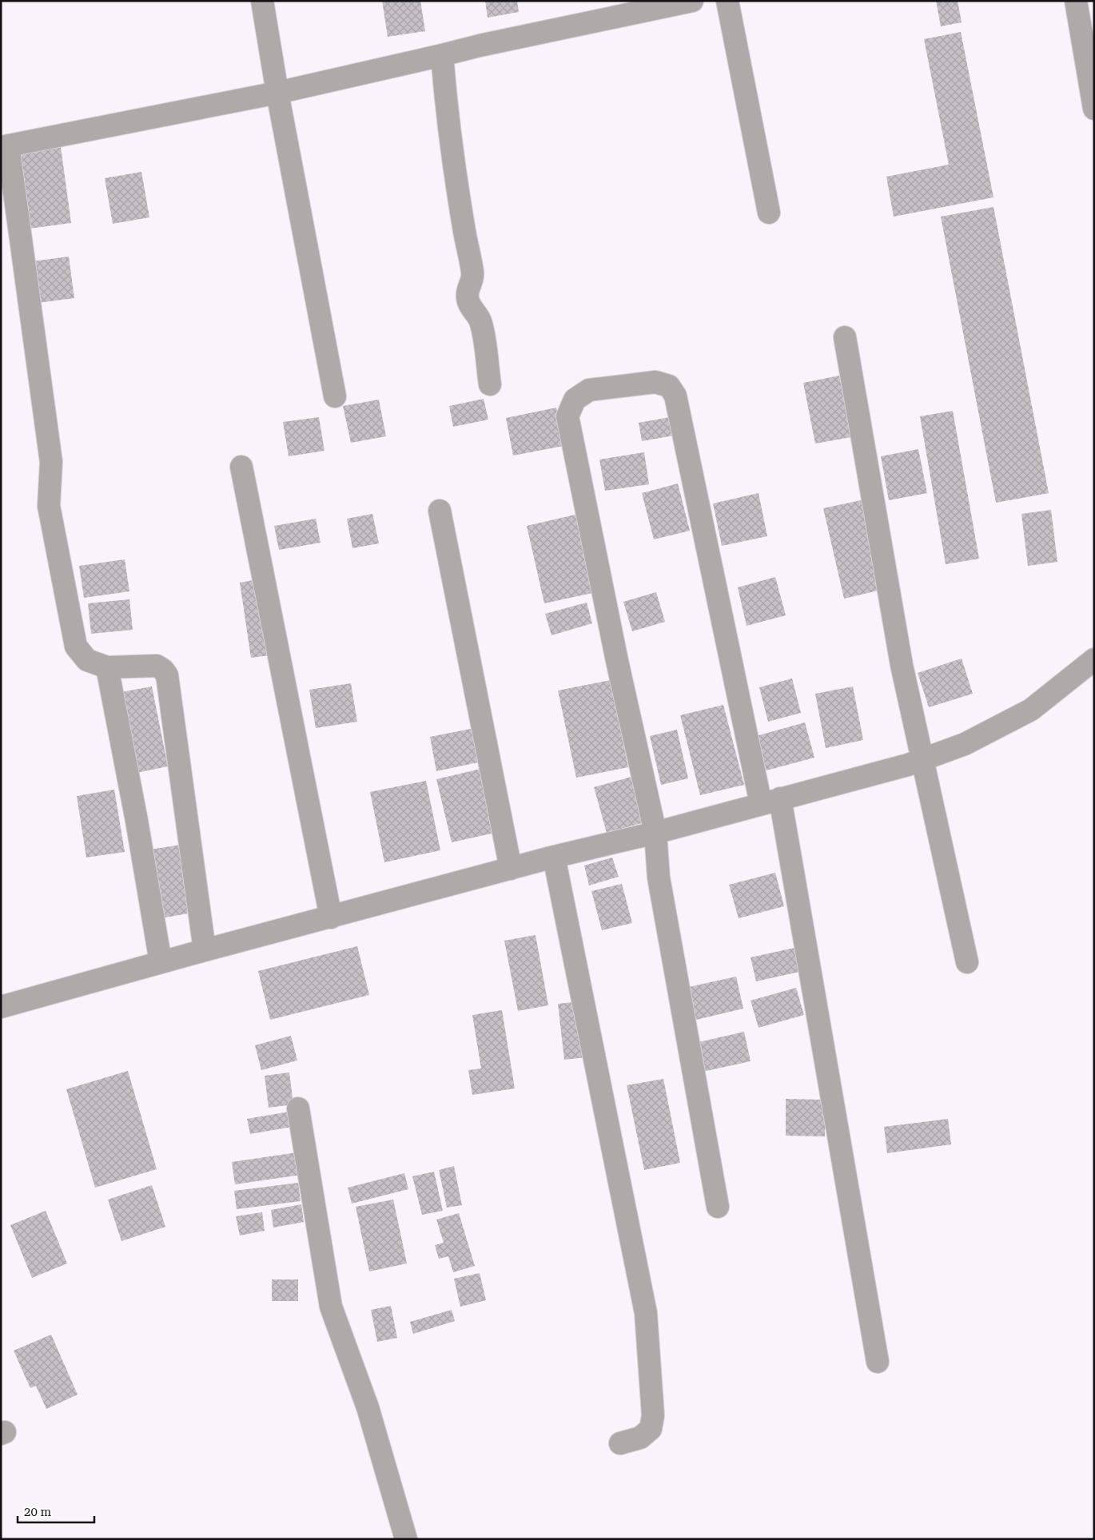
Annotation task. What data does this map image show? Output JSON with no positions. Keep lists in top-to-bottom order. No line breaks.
{"scale_bar":"20 m"}
